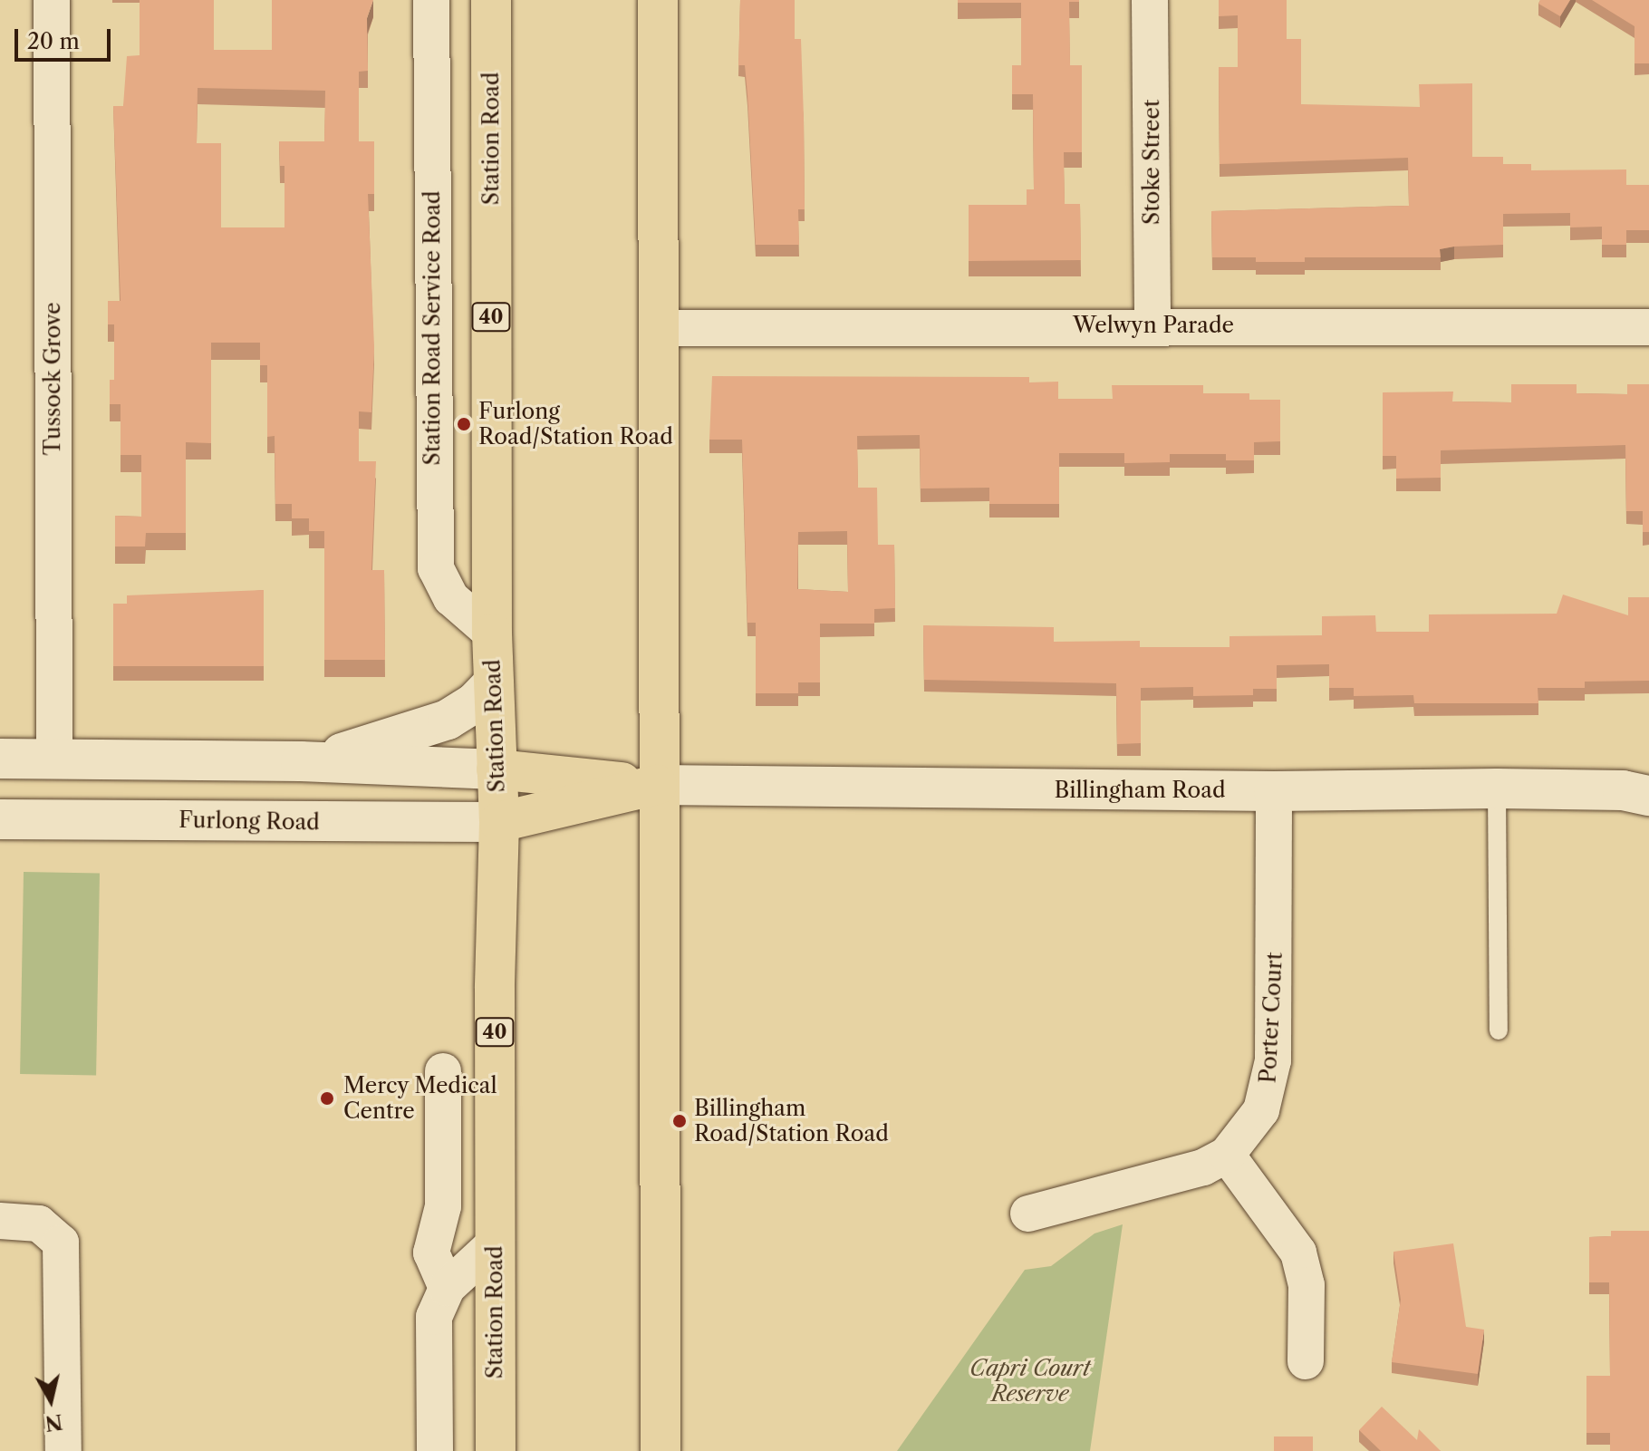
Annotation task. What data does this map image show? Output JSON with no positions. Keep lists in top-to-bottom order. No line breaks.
{"streets":{"main road":["Station Road","40","Billingham Road","Furlong Road"],"street":["Stoke Street","Welwyn Parade","Station Road Service Road","Tussock Grove","Porter Court"]},"crossings":[["Station Road","Station Road Service Road"],["Station Road","Furlong Road"],["Stoke Street","Welwyn Parade"],["Billingham Road","Porter Court"]],"parks":["Capri Court Reserve"],"places":["Furlong Road/Station Road","Mercy Medical Centre","Billingham Road/Station Road"],"scale_bar":"20 m","north":"bottom"}
